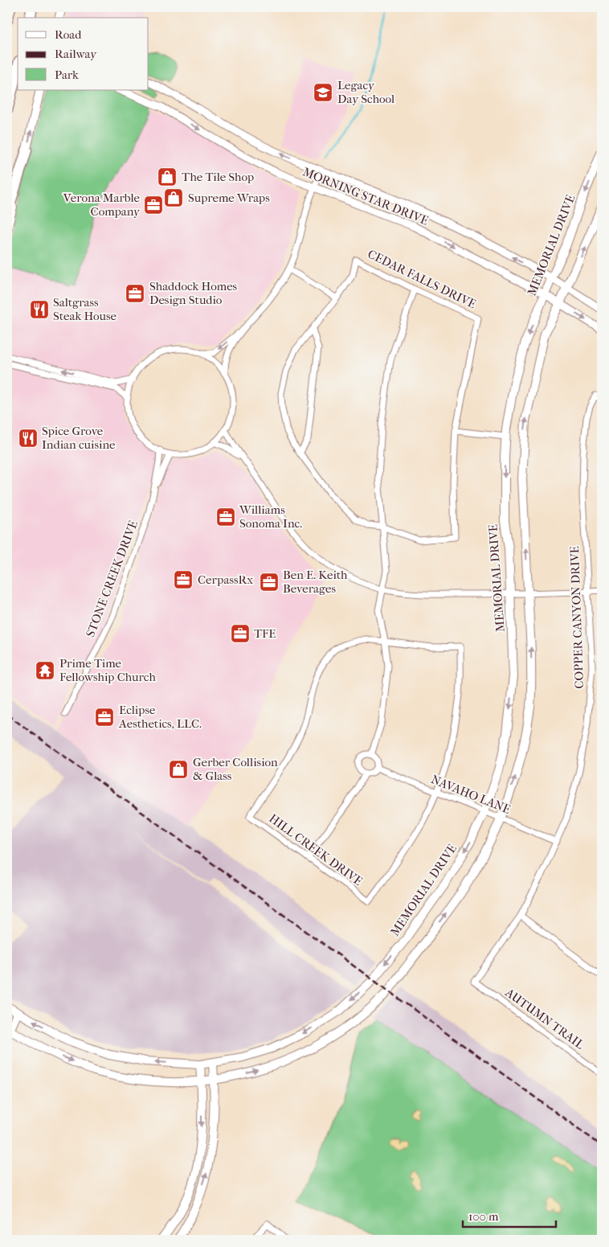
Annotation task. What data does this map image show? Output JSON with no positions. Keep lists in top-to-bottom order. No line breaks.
{"streets":{"main road":["MEMORIAL DRIVE"],"street":["MORNING STAR DRIVE","CEDAR FALLS DRIVE","STONE CREEK DRIVE","COPPER CANYON DRIVE","NAVAHO LANE","HILL CREEK DRIVE","AUTUMN TRAIL"]},"crossings":[["MORNING STAR DRIVE","MEMORIAL DRIVE"],["MEMORIAL DRIVE","NAVAHO LANE"],["COPPER CANYON DRIVE","NAVAHO LANE"],["COPPER CANYON DRIVE","AUTUMN TRAIL"],["NAVAHO LANE","HILL CREEK DRIVE"]],"places":{"school or university":["Legacy Day School"],"shop":["The Tile Shop","Supreme Wraps","Gerber Collision & Glass"],"office":["Verona Marble Company","Shaddock Homes Design Studio","Williams Sonoma Inc.","CerpassRx","Ben E. Keith Beverages","TFE","Eclipse Aesthetics, LLC."],"restaurant":["Saltgrass Steak House","Spice Grove Indian cuisine"],"temple":["Prime Time Fellowship Church"]},"legend":["Road","Railway","Park"],"scale_bar":"100 m"}
